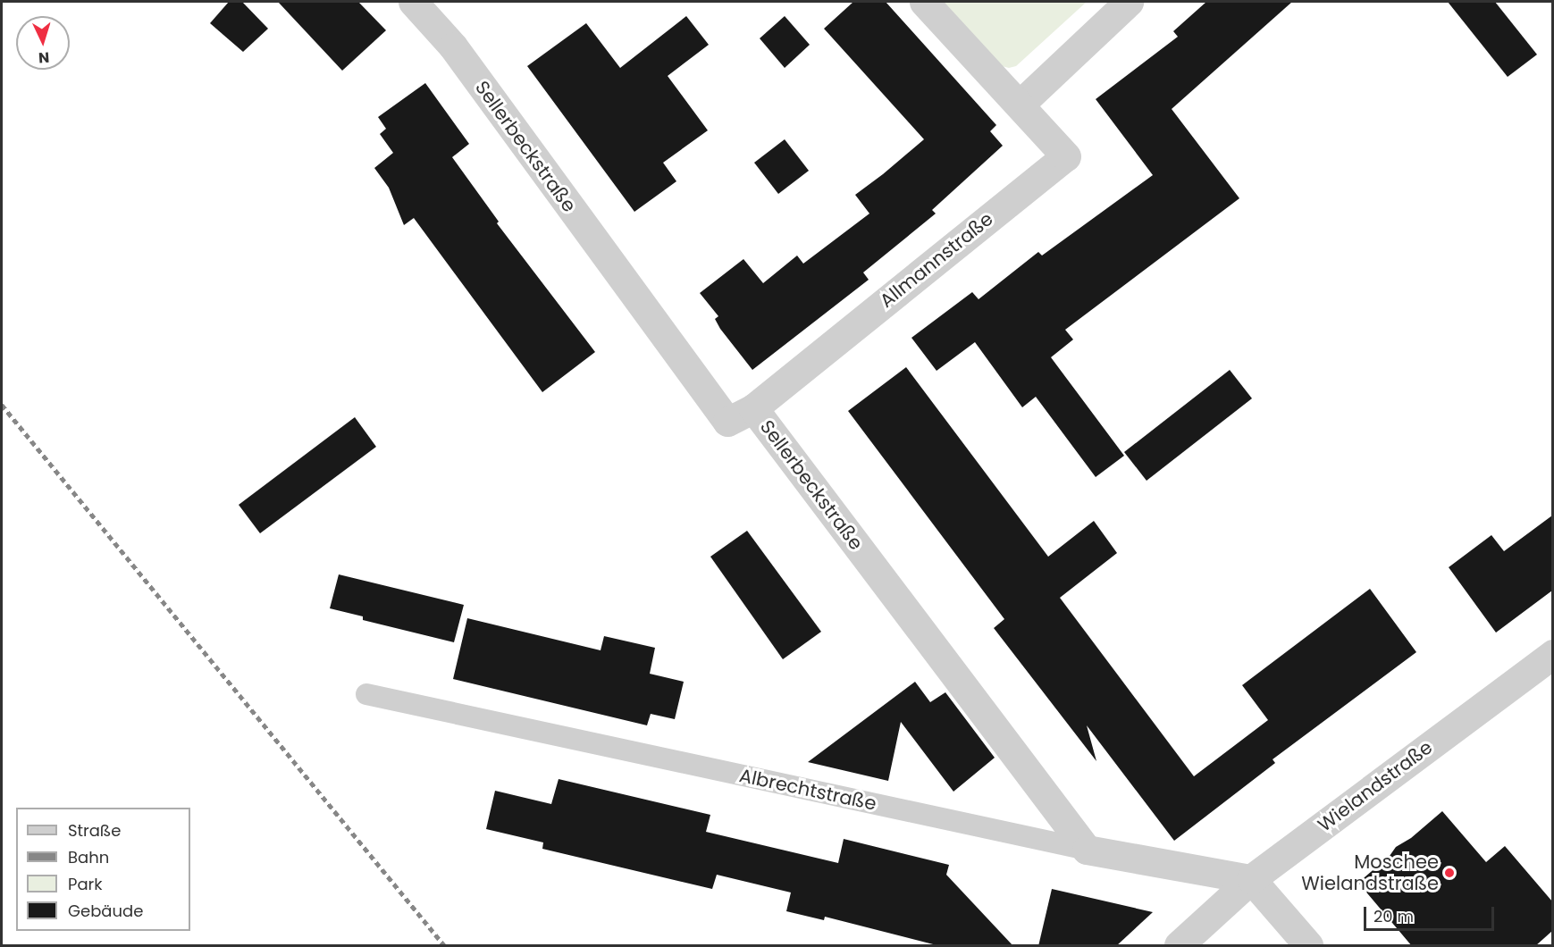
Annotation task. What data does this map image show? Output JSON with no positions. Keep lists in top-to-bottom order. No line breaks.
{"streets":{"street":["Sellerbeckstraße","Allmannstraße","Wielandstraße","Albrechtstraße"]},"crossings":[["Sellerbeckstraße","Allmannstraße"],["Sellerbeckstraße","Albrechtstraße"],["Wielandstraße","Albrechtstraße"]],"places":["Moschee Wielandstraße"],"legend":["Straße","Bahn","Park","Gebäude"],"scale_bar":"20 m","north":"bottom"}
